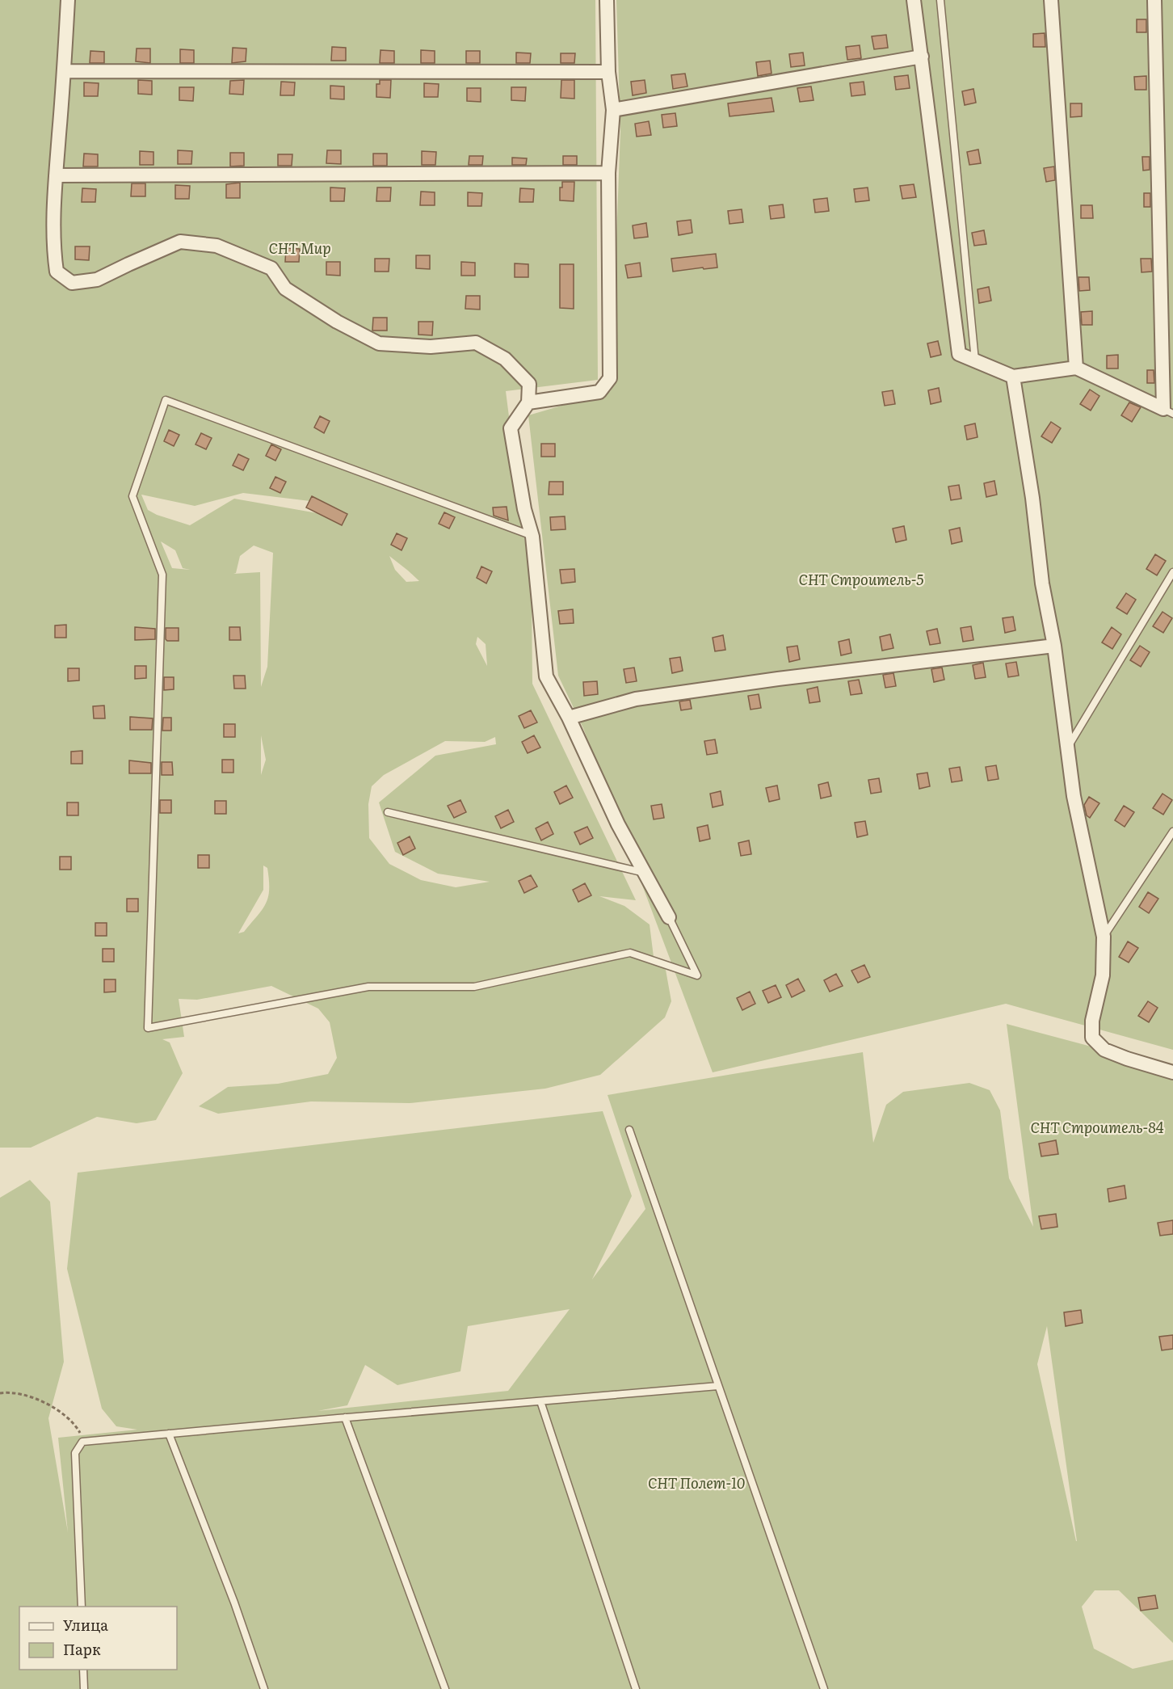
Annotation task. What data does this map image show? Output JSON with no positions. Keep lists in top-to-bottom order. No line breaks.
{"parks":["СНТ Мир","СНТ Строитель-5","СНТ Строитель-84","СНТ Полет-10"],"legend":["Улица","Парк"]}
